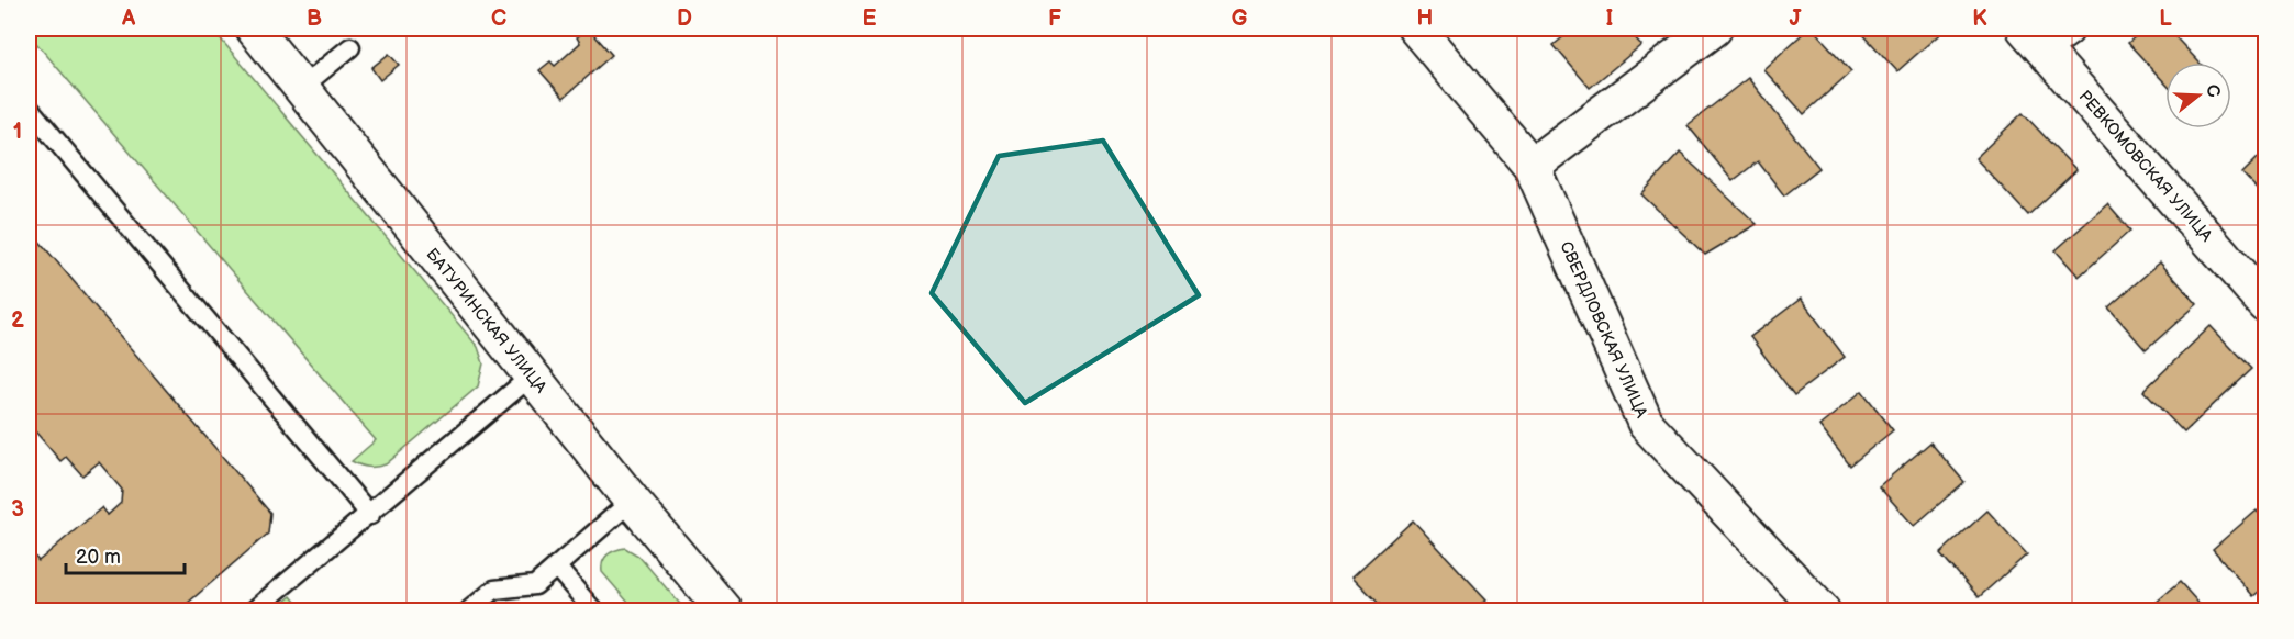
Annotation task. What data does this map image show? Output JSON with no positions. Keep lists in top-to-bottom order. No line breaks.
{"streets":{"street":["РЕВКОМОВСКАЯ УЛИЦА","БАТУРИНСКАЯ УЛИЦА","СВЕРДЛОВСКАЯ УЛИЦА"]},"scale_bar":"20 m","north":"right","grid":{"columns":["A","B","C","D","E","F","G","H","I","J","K","L"],"rows":["1","2","3"]}}
